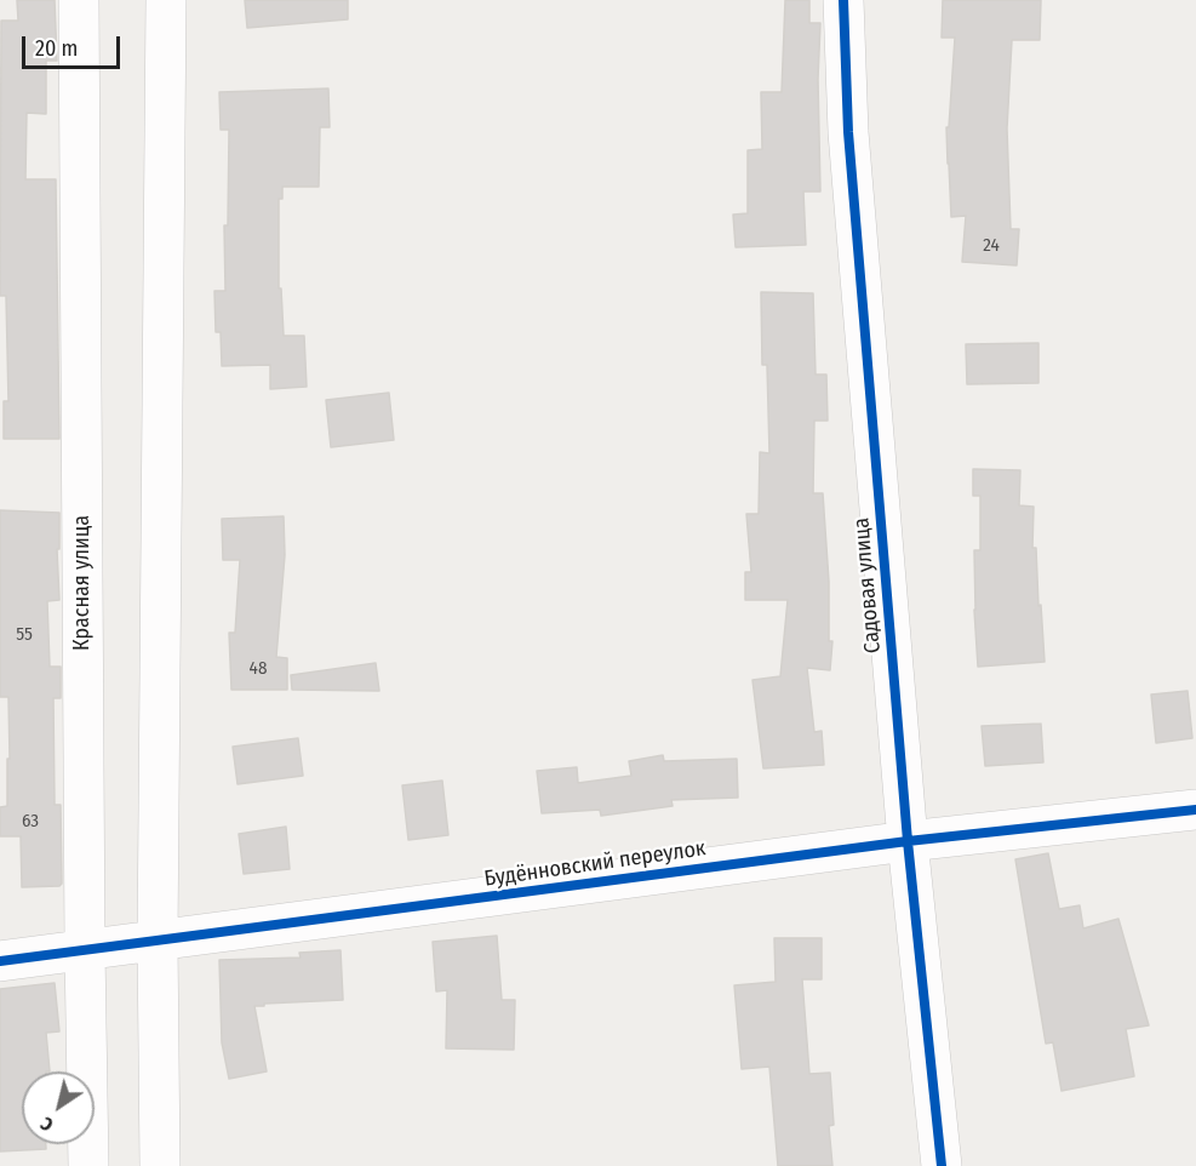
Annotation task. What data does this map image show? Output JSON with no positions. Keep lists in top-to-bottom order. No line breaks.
{"streets":{"street":["Красная улица","Садовая улица","Будённовский переулок"]},"crossings":[["Красная улица","Будённовский переулок"],["Садовая улица","Будённовский переулок"]],"house_numbers":["24","55","48","63"],"scale_bar":"20 m","north":"bottom left"}
